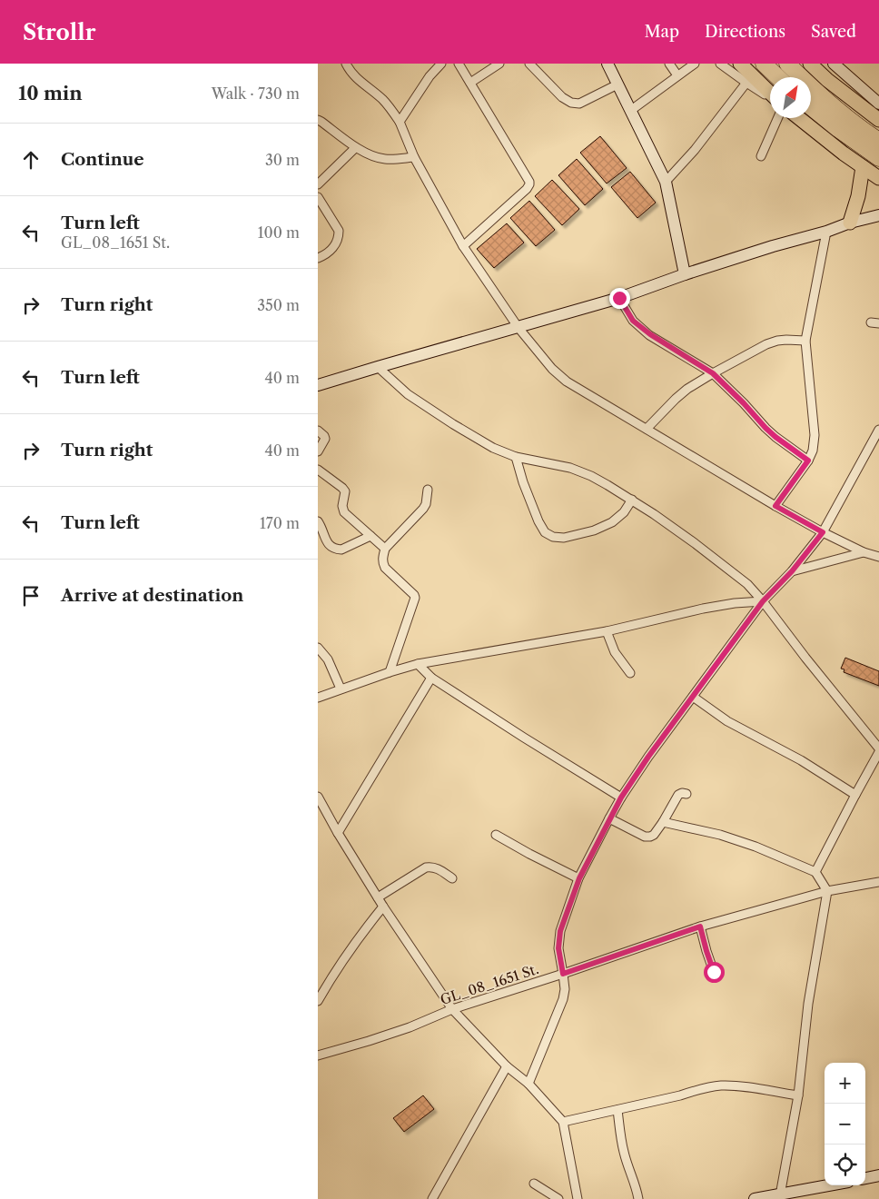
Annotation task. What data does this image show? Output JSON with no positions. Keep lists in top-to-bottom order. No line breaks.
{"streets":{"street":["GL_08_1651 St."]},"north":"top right","page":{"header":"Strollr","nav":["Map","Directions","Saved"],"heading":["10 min","Walk · 730 m"],"list":[["Continue","30 m"],["Turn left","GL_08_1651 St.","100 m"],["Turn right","350 m"],["Turn left","40 m"],["Turn right","40 m"],["Turn left","170 m"],"Arrive at destination"],"map_buttons":["+","−"]}}
